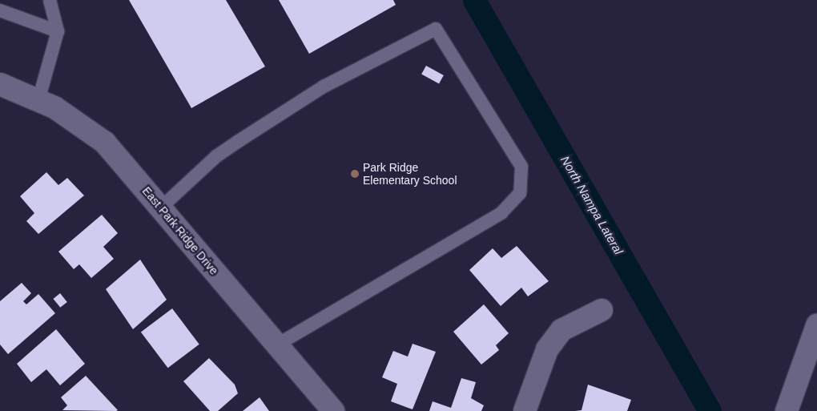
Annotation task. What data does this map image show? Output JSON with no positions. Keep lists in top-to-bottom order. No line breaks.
{"streets":{"street":["East Park Ridge Drive"]},"water":["North Nampa Lateral"],"places":["Park Ridge Elementary School"]}
